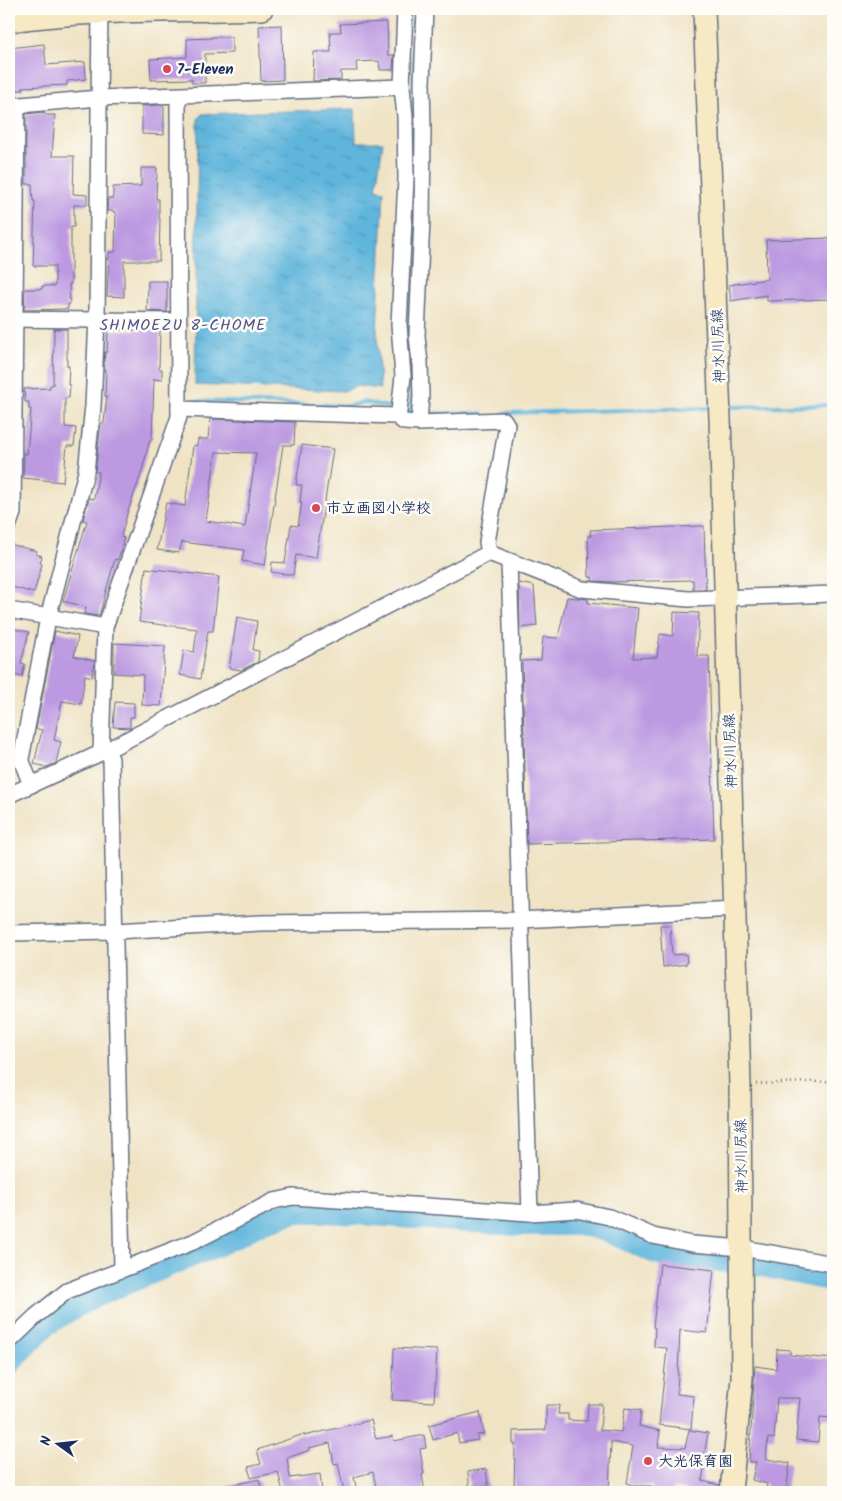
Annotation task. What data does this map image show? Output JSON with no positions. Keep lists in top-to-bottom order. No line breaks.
{"streets":{"main road":["神水川尻線"]},"districts":["SHIMOEZU 8-CHOME"],"places":["7-Eleven","市立画図小学校","大光保育園"],"north":"left"}
